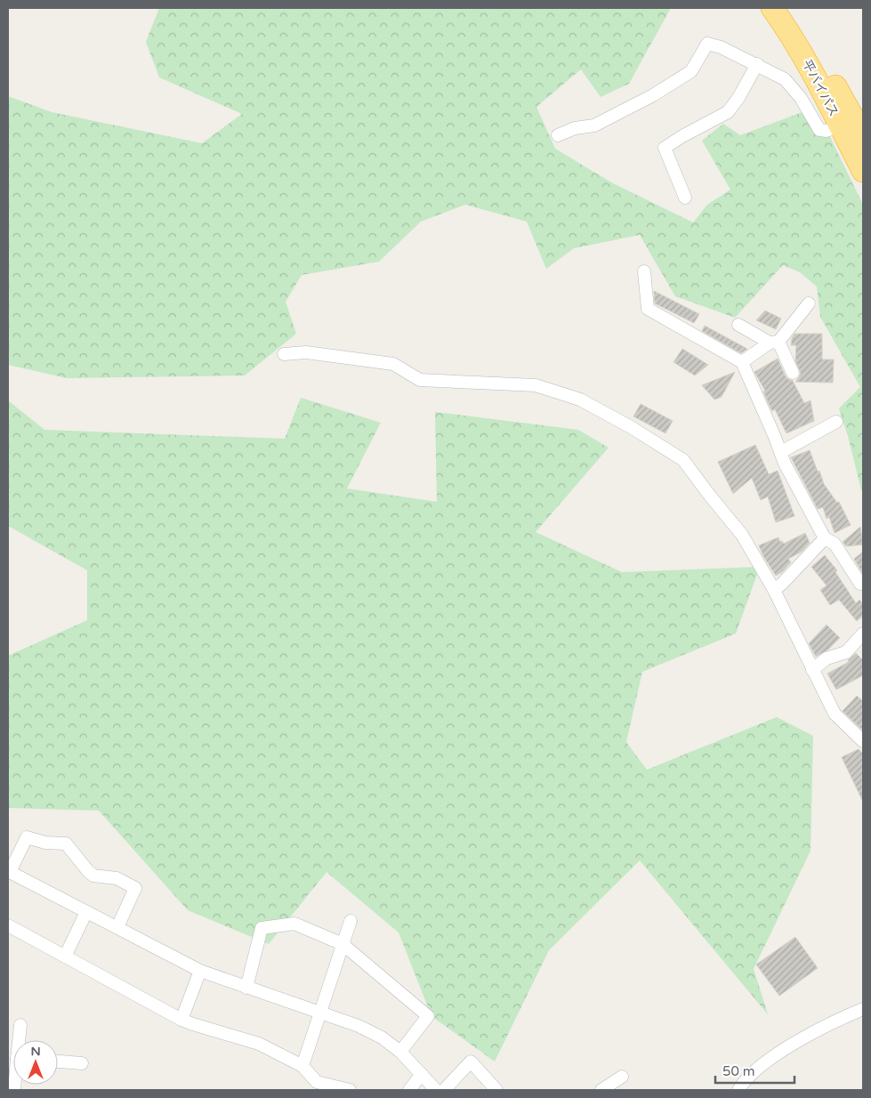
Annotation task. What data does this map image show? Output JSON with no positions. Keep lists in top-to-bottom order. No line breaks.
{"streets":{"highway":["平バイパス"]},"scale_bar":"50 m","north":"top"}
